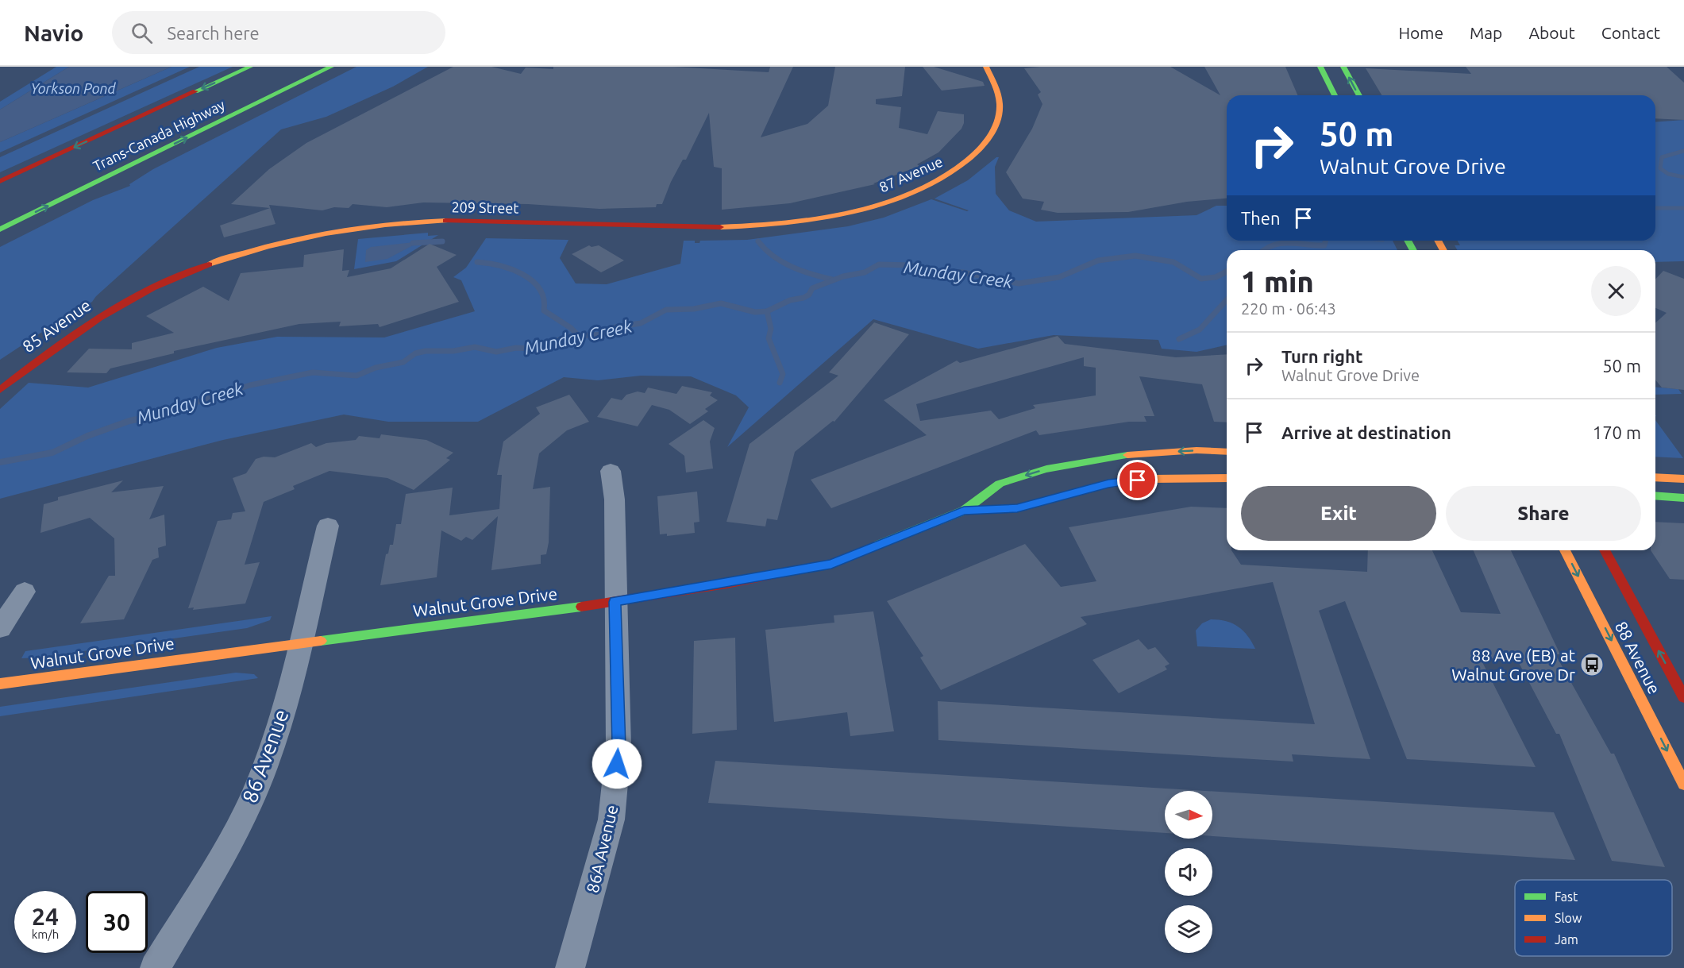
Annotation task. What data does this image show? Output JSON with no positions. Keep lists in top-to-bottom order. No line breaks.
{"streets":{"main road":["Trans-Canada Highway","87 Avenue","209 Street","85 Avenue","Walnut Grove Drive","88 Avenue"],"street":["86 Avenue","86A Avenue"]},"crossings":[["87 Avenue","209 Street"],["209 Street","85 Avenue"],["Walnut Grove Drive","86 Avenue"],["Walnut Grove Drive","86A Avenue"]],"water":["Yorkson Pond","Munday Creek"],"places":{"bus stop":["88 Ave (EB) at Walnut Grove Dr"]},"legend":["Fast","Slow","Jam"],"north":"right","page":{"header":"Navio","search":"Search here","nav":["Home","Map","About","Contact"],"turn":["50 m","Walnut Grove Drive"],"then":"Then","heading":["1 min","220 m · 06:43"],"list":[{"name":"Turn right","note":"Walnut Grove Drive","value":"50 m"},{"name":"Arrive at destination","value":"170 m"}],"buttons":["Exit","Share"],"speed":"24 km/h","limit":"30"}}
